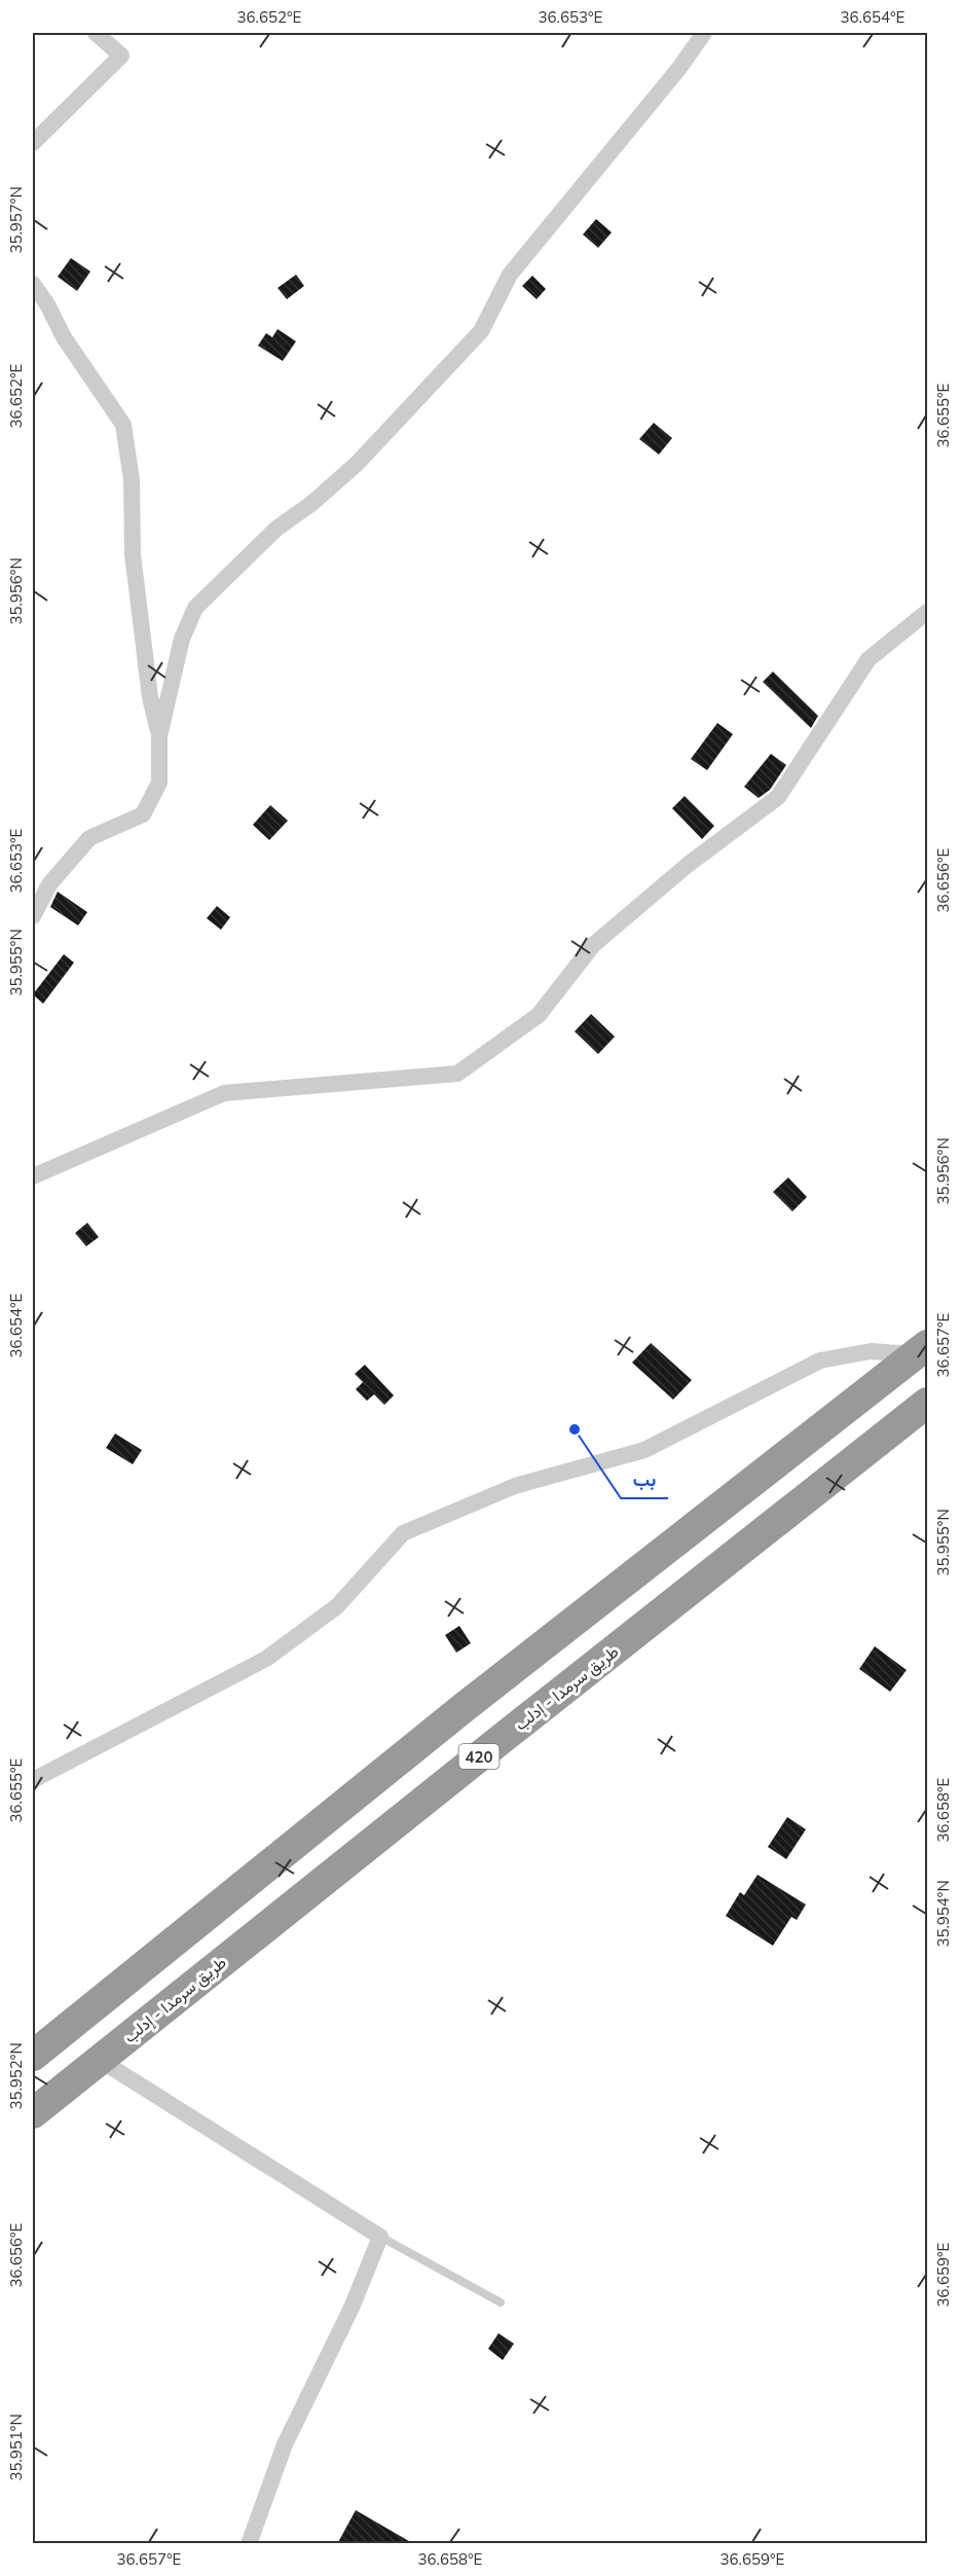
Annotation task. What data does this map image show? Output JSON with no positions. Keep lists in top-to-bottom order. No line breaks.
{"streets":{"highway":["طريق سرمدا - إدلب","420"]},"places":["بب"],"coordinates":["36.652°E","36.653°E","36.654°E","35.957°N","36.655°E","35.956°N","36.656°E","35.955°N","36.657°E","36.658°E","35.954°N","35.952°N","36.659°E","35.951°N"]}
